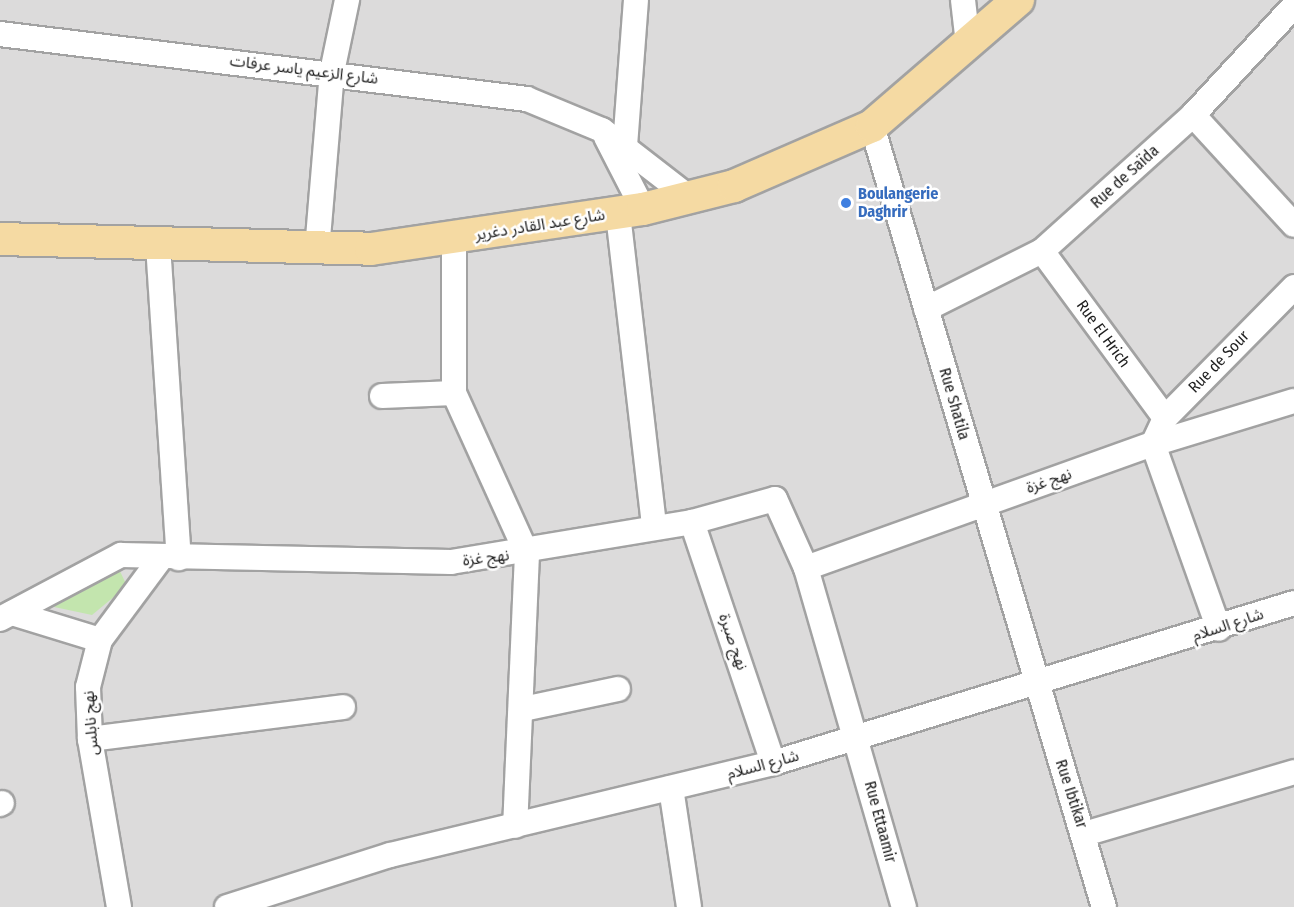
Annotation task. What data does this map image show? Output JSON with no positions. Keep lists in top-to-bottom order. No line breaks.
{"streets":{"main road":["شارع عبد القادر دغرير"],"street":["شارع الزعيم ياسر عرفات","Rue de Saïda","Rue El Hrich","Rue de Sour","Rue Shatila","نهج غزة","شارع السلام","نهج صبرة","نهج نابلس","Rue Ibtikar","Rue Ettaamir"]},"crossings":[["شارع الزعيم ياسر عرفات","شارع عبد القادر دغرير"],["Rue de Saïda","Rue El Hrich"],["Rue de Saïda","Rue Shatila"],["شارع عبد القادر دغرير","Rue Shatila"],["Rue El Hrich","Rue de Sour"],["Rue de Sour","نهج غزة"],["Rue Shatila","نهج غزة"],["Rue Shatila","شارع السلام"],["Rue Shatila","Rue Ibtikar"],["نهج غزة","نهج صبرة"],["نهج غزة","نهج نابلس"],["نهج غزة","Rue Ettaamir"],["شارع السلام","نهج صبرة"],["شارع السلام","Rue Ibtikar"],["شارع السلام","Rue Ettaamir"]],"places":["Boulangerie Daghrir"]}
